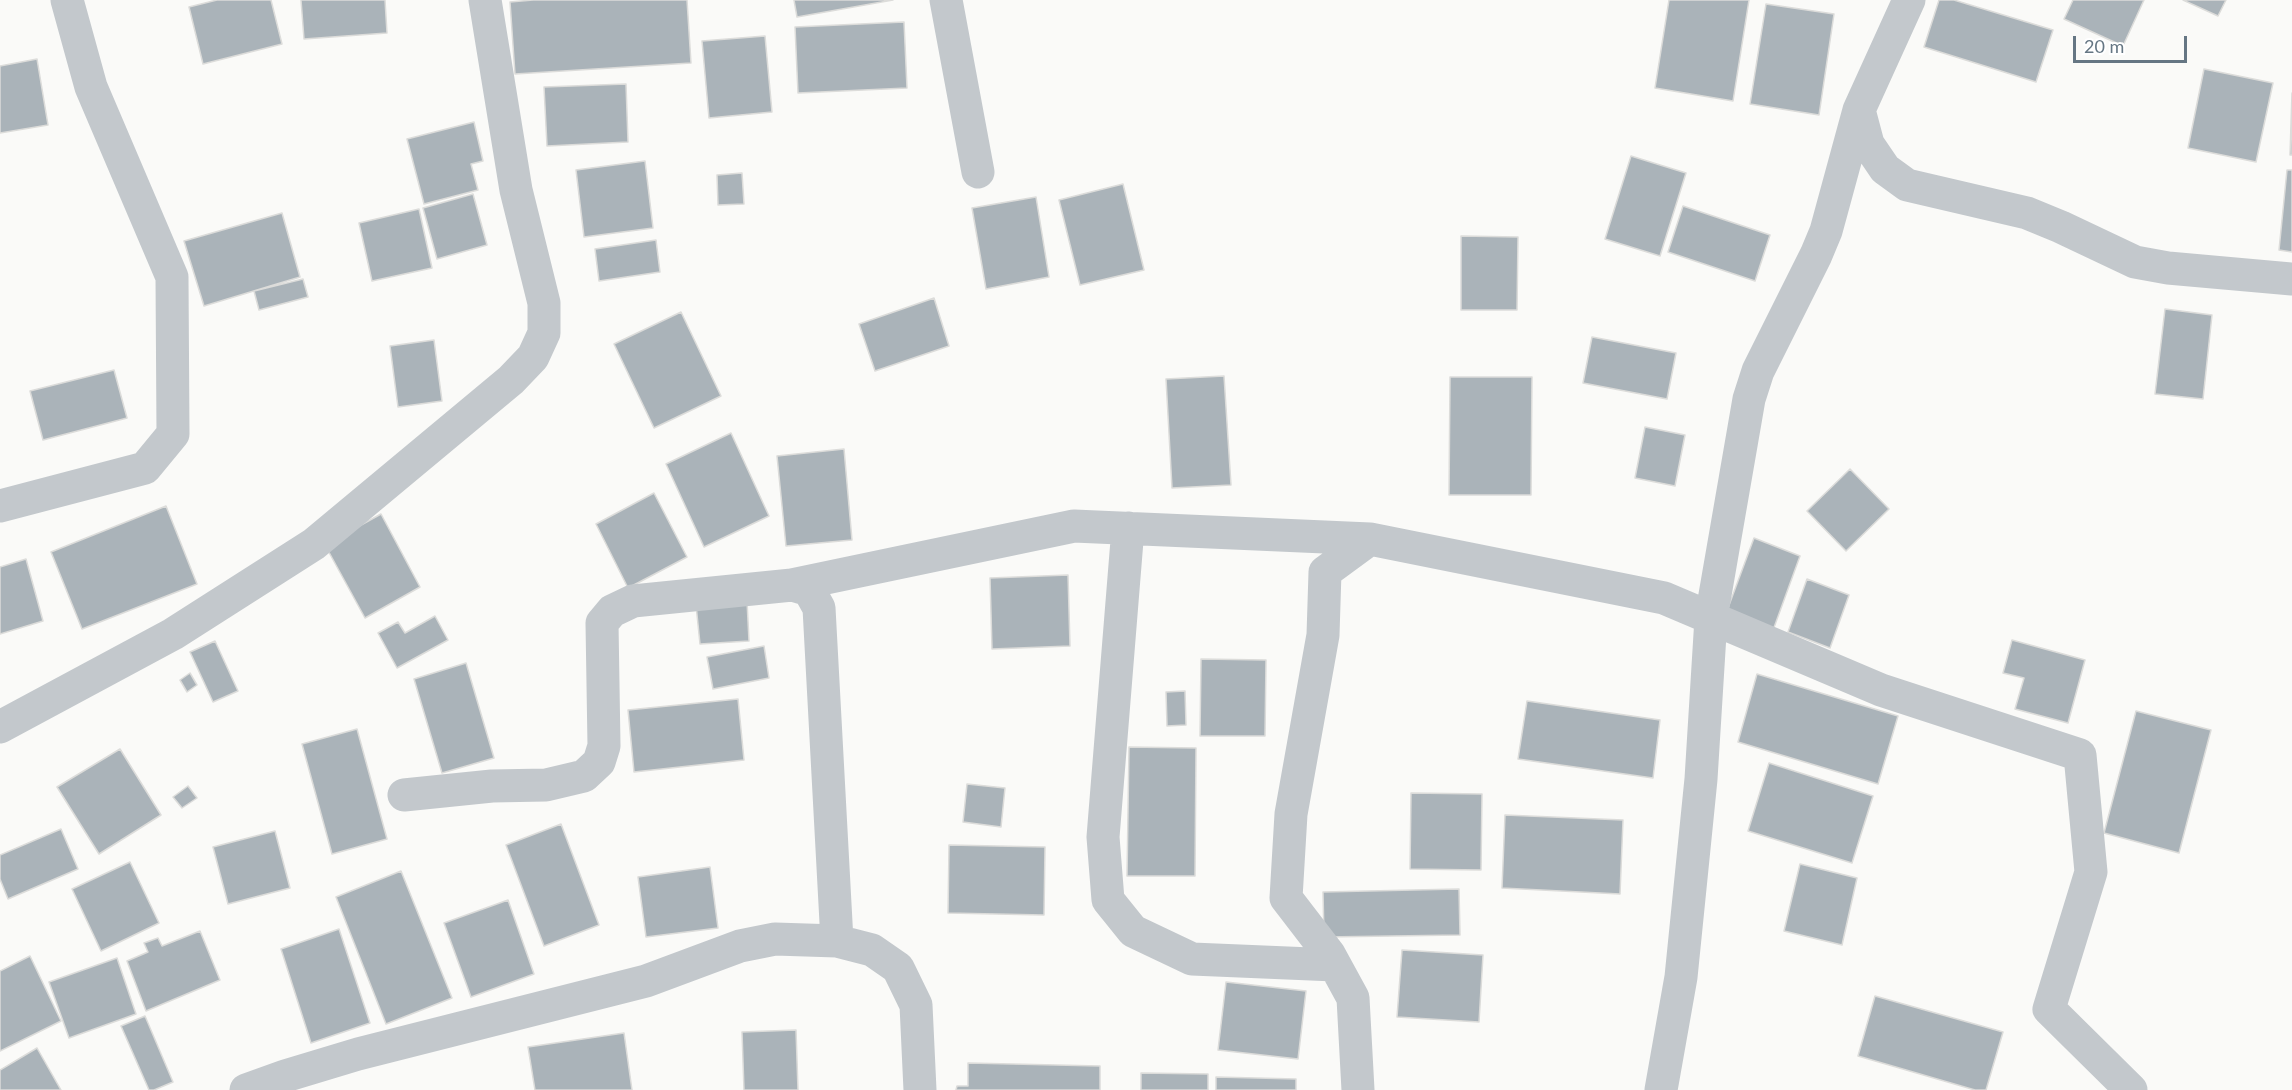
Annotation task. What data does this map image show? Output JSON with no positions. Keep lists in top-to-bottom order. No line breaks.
{"scale_bar":"20 m"}
